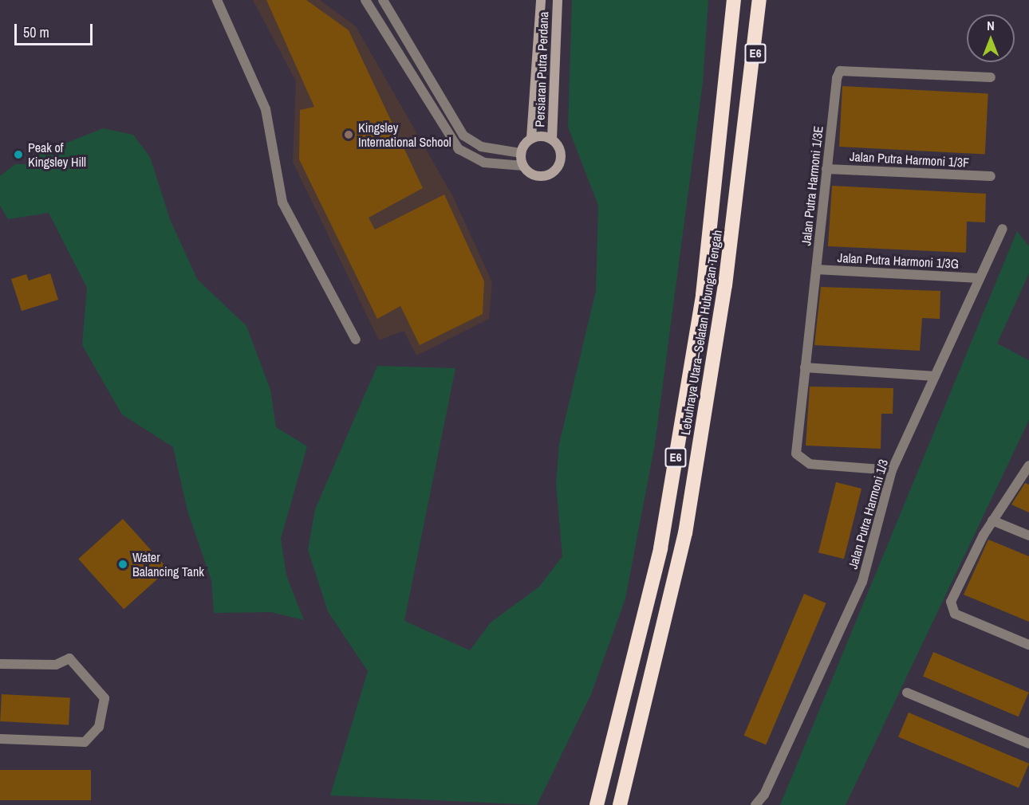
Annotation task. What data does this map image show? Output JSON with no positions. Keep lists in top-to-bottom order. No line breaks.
{"streets":{"highway":["E6","Lebuhraya Utara–Selatan Hubungan Tengah"],"main road":["Persiaran Putra Perdana"],"street":["Jalan Putra Harmoni 1/3F","Jalan Putra Harmoni 1/3E","Jalan Putra Harmoni 1/3G","Jalan Putra Harmoni 1/3"]},"crossings":[["Jalan Putra Harmoni 1/3F","Jalan Putra Harmoni 1/3E"],["Jalan Putra Harmoni 1/3E","Jalan Putra Harmoni 1/3G"],["Jalan Putra Harmoni 1/3E","Jalan Putra Harmoni 1/3"],["Jalan Putra Harmoni 1/3G","Jalan Putra Harmoni 1/3"]],"places":["Kingsley International School","Peak of Kingsley Hill","Water Balancing Tank"],"scale_bar":"50 m","north":"top"}
